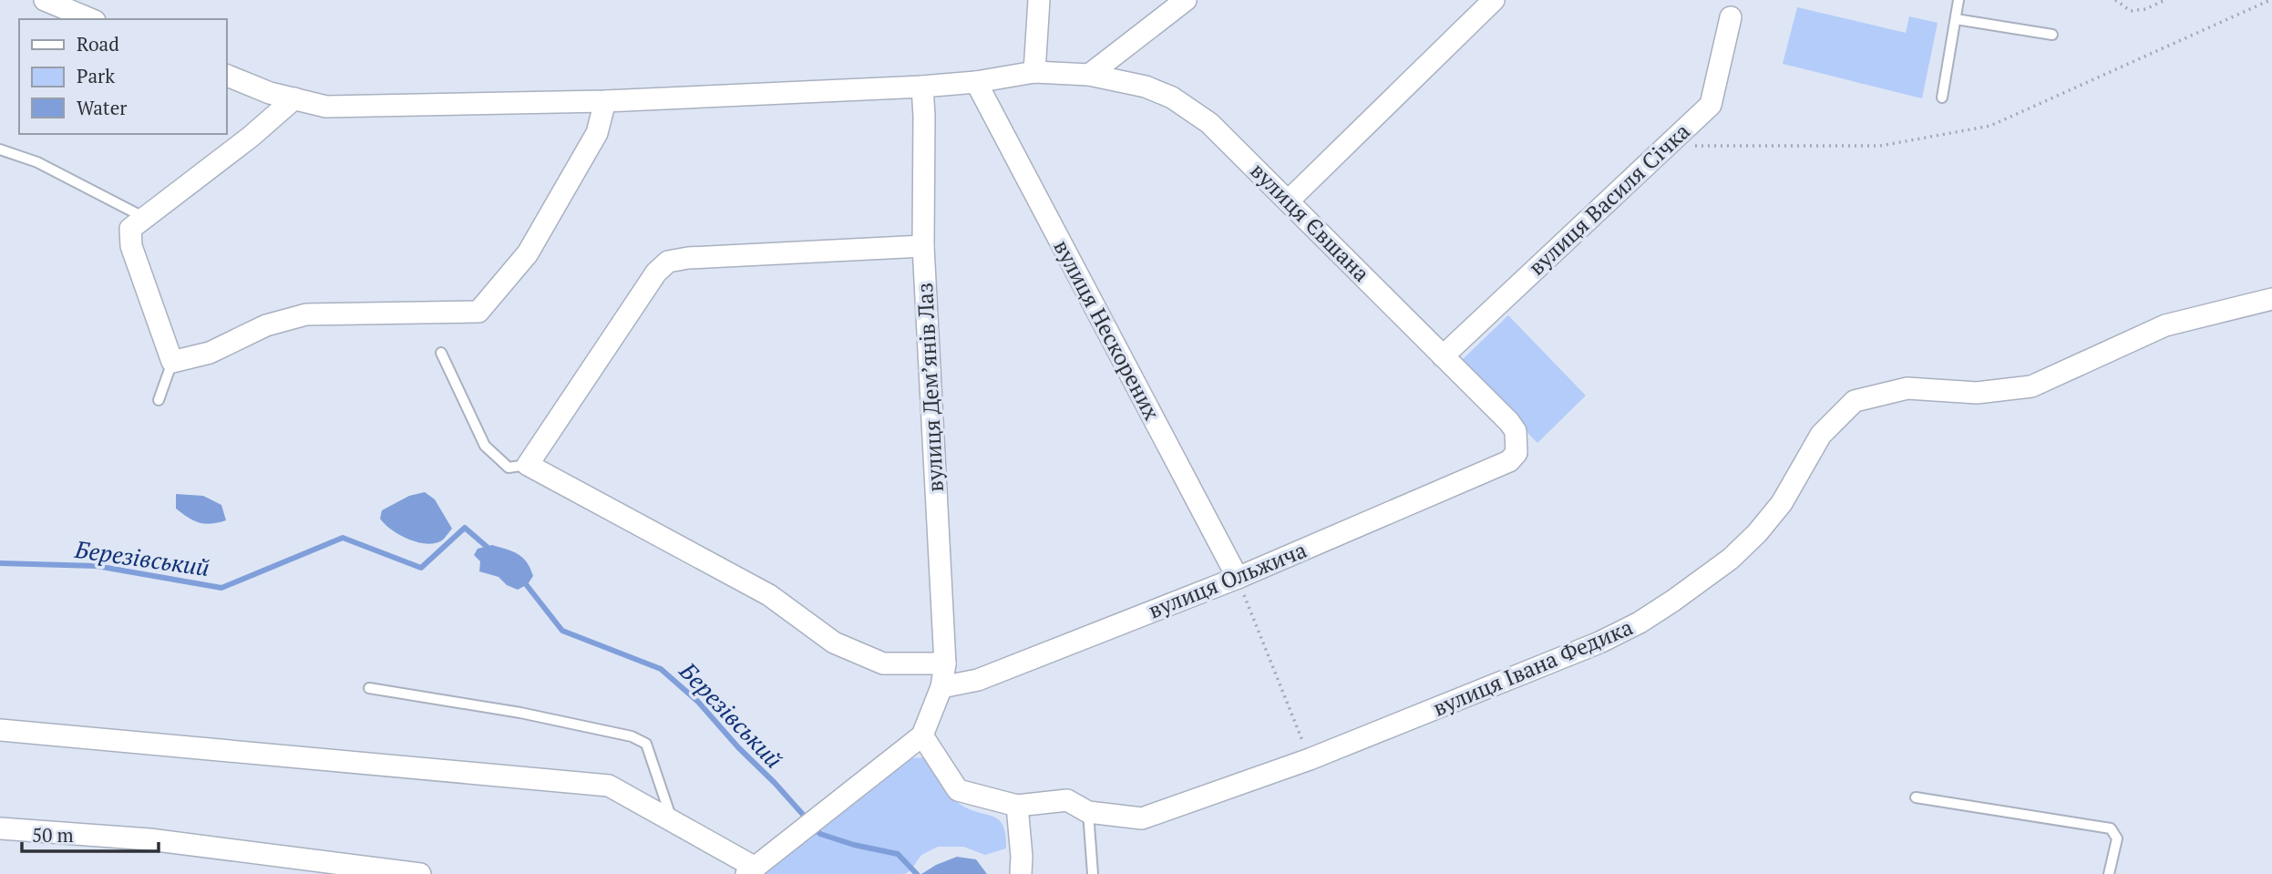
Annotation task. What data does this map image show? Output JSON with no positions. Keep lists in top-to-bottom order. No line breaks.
{"streets":{"street":["вулиця Василя Січка","вулиця Євшана","вулиця Нескорених","вулиця Демʼянів Лаз","вулиця Ольжича","вулиця Івана Федика"]},"crossings":[["вулиця Василя Січка","вулиця Євшана"],["вулиця Євшана","вулиця Нескорених"],["вулиця Євшана","вулиця Демʼянів Лаз"],["вулиця Євшана","вулиця Ольжича"],["вулиця Нескорених","вулиця Ольжича"],["вулиця Демʼянів Лаз","вулиця Ольжича"],["вулиця Демʼянів Лаз","вулиця Івана Федика"]],"water":["Березівський"],"legend":["Road","Park","Water"],"scale_bar":"50 m"}
